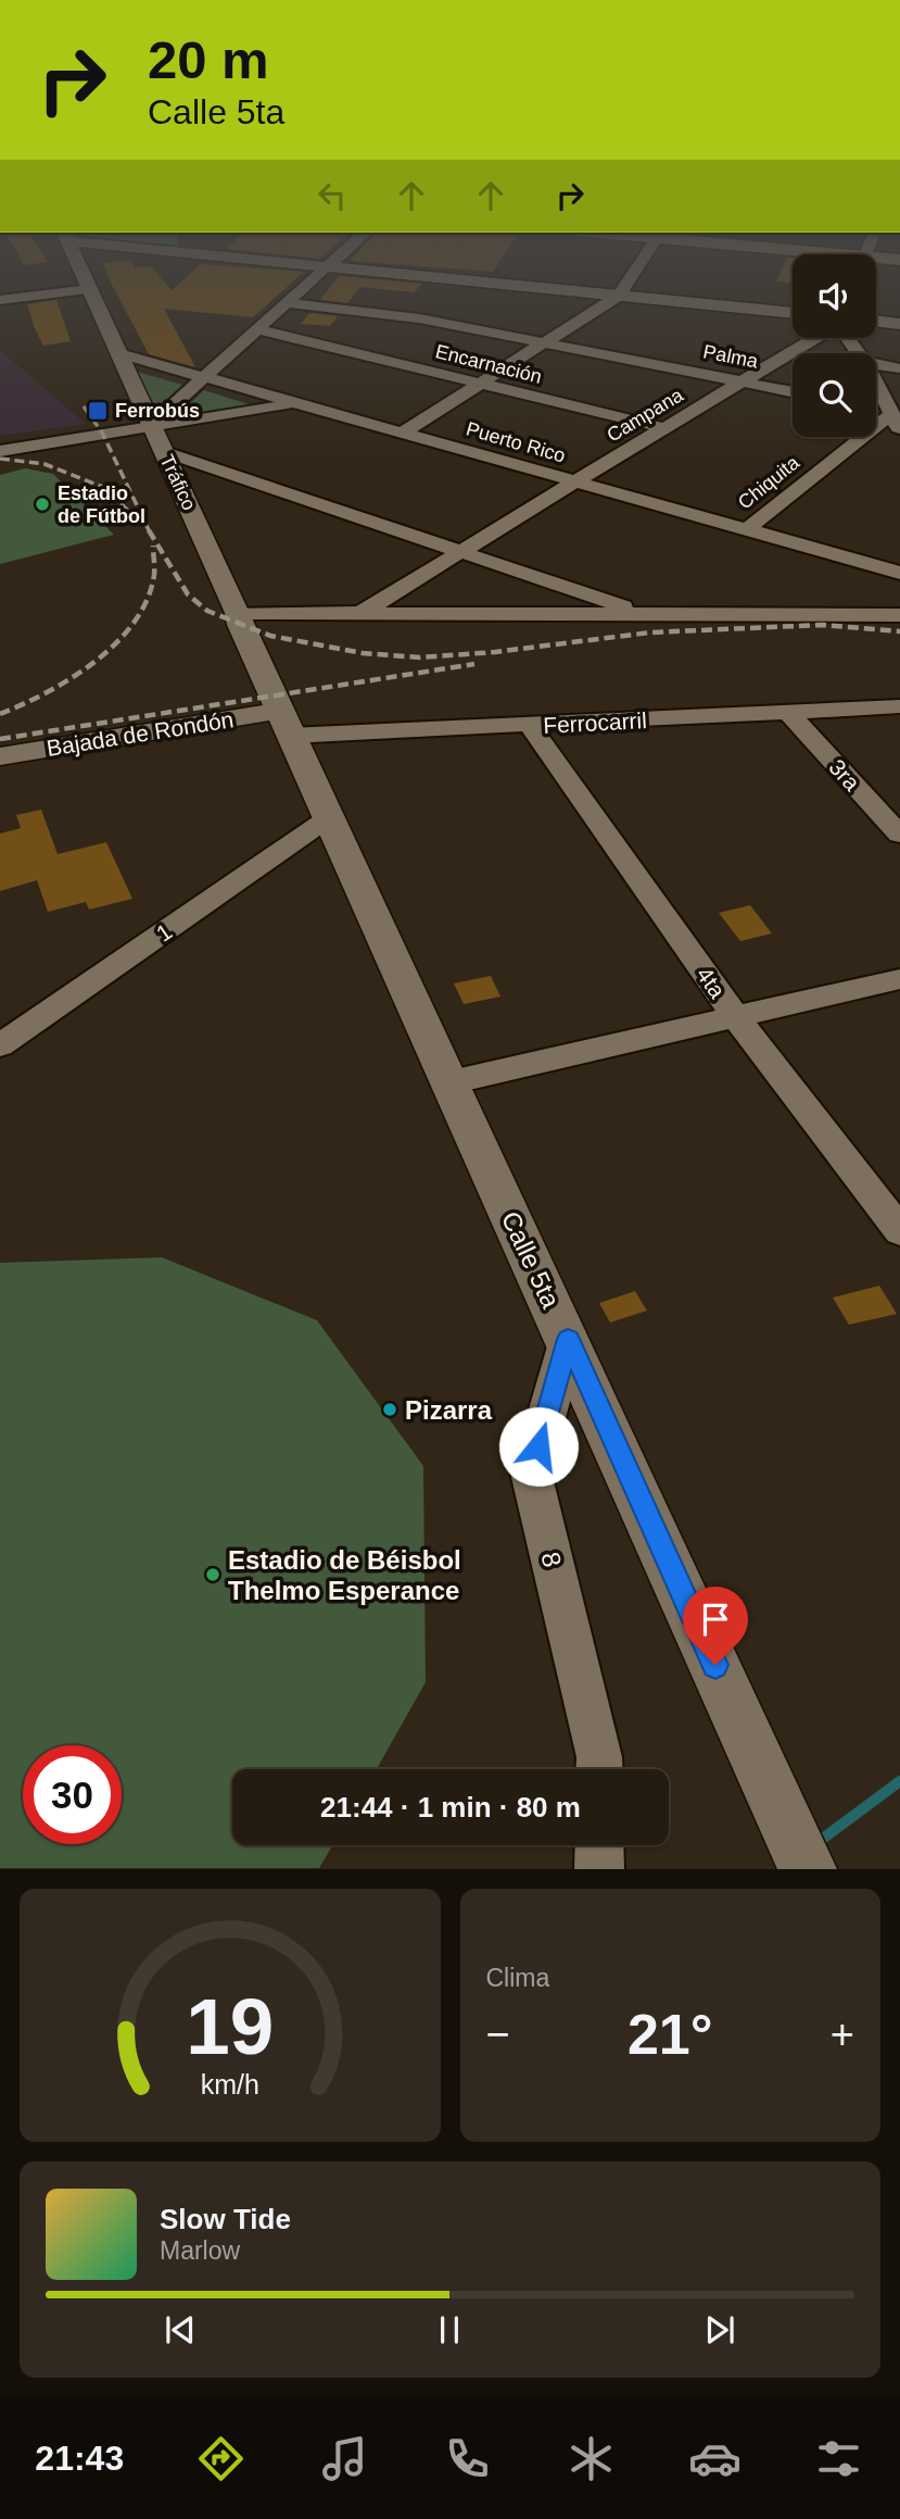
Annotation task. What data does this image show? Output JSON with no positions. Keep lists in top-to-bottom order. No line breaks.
{"streets":{"street":["Palma","Encarnación","Campana","Puerto Rico","Tráfico","Chiquita","Ferrocarril","Bajada de Rondón","3ra","1","4ta","Calle 5ta","8"]},"crossings":[["Palma","Campana"],["Encarnación","Campana"],["Campana","Puerto Rico"],["Puerto Rico","Tráfico"],["Puerto Rico","Chiquita"],["Tráfico","Ferrocarril"],["Tráfico","Bajada de Rondón"],["Tráfico","Calle 5ta"],["Ferrocarril","Bajada de Rondón"],["Ferrocarril","3ra"],["Ferrocarril","4ta"],["Ferrocarril","Calle 5ta"],["Bajada de Rondón","Calle 5ta"],["1","Calle 5ta"],["Calle 5ta","8"]],"places":{"transit":["Ferrobús"],"other":["Estadio de Fútbol","Pizarra","Estadio de Béisbol Thelmo Esperance"]},"page":{"turn":["20 m","Calle 5ta"],"limit":"30","trip":"21:44 · 1 min · 80 m","tile":"Clima","heat":["−","21°","+"],"song":["Slow Tide","Marlow"],"tabs":"21:43","gauge":["19","km/h"]}}
